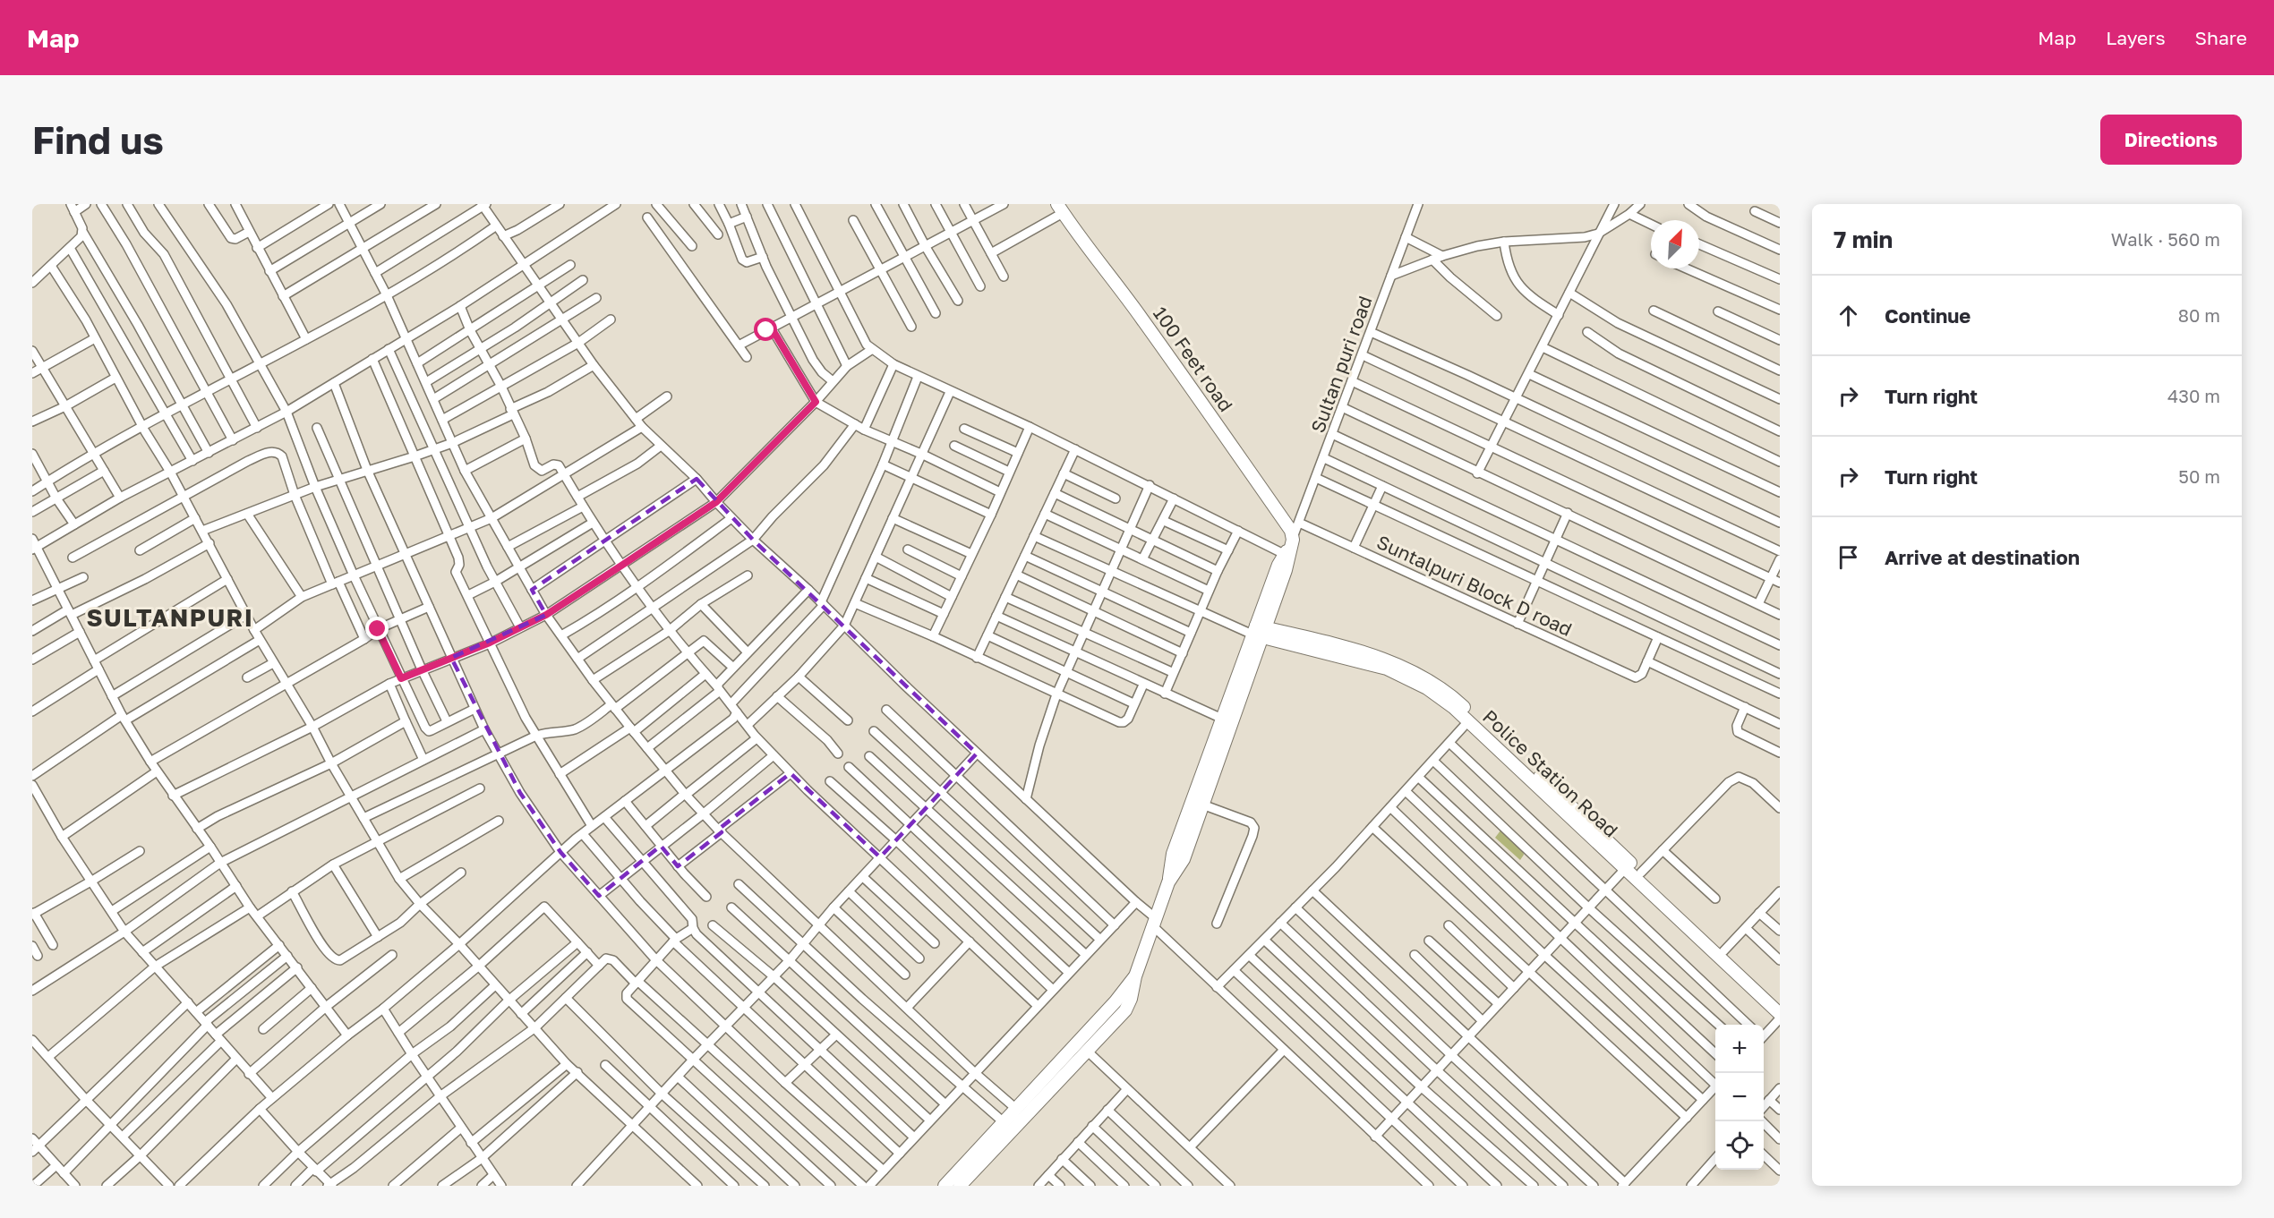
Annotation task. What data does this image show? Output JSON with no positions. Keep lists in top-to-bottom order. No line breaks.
{"streets":{"street":["100 Feet road","Sultan puri road","Suntalpuri Block D road","Police Station Road"]},"crossings":[["100 Feet road","Sultan puri road"],["Sultan puri road","Suntalpuri Block D road"]],"districts":["SULTANPURI"],"north":"top right","page":{"header":"Map","nav":["Map","Layers","Share"],"buttons":"Directions","title":"Find us","heading":["7 min","Walk · 560 m"],"list":[["Continue","80 m"],["Turn right","430 m"],["Turn right","50 m"],"Arrive at destination"],"map_buttons":["+","−"]}}
